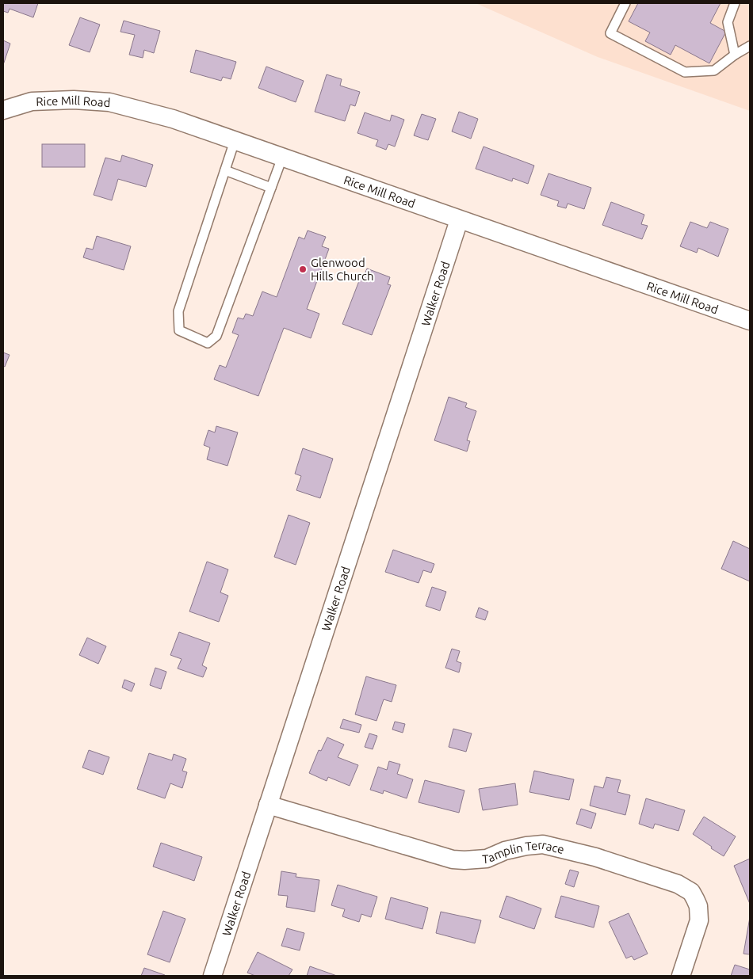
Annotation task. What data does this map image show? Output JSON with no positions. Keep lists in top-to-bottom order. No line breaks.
{"streets":{"street":["Rice Mill Road","Walker Road","Tamplin Terrace"]},"crossings":[["Rice Mill Road","Walker Road"],["Walker Road","Tamplin Terrace"]],"places":["Glenwood Hills Church"]}
